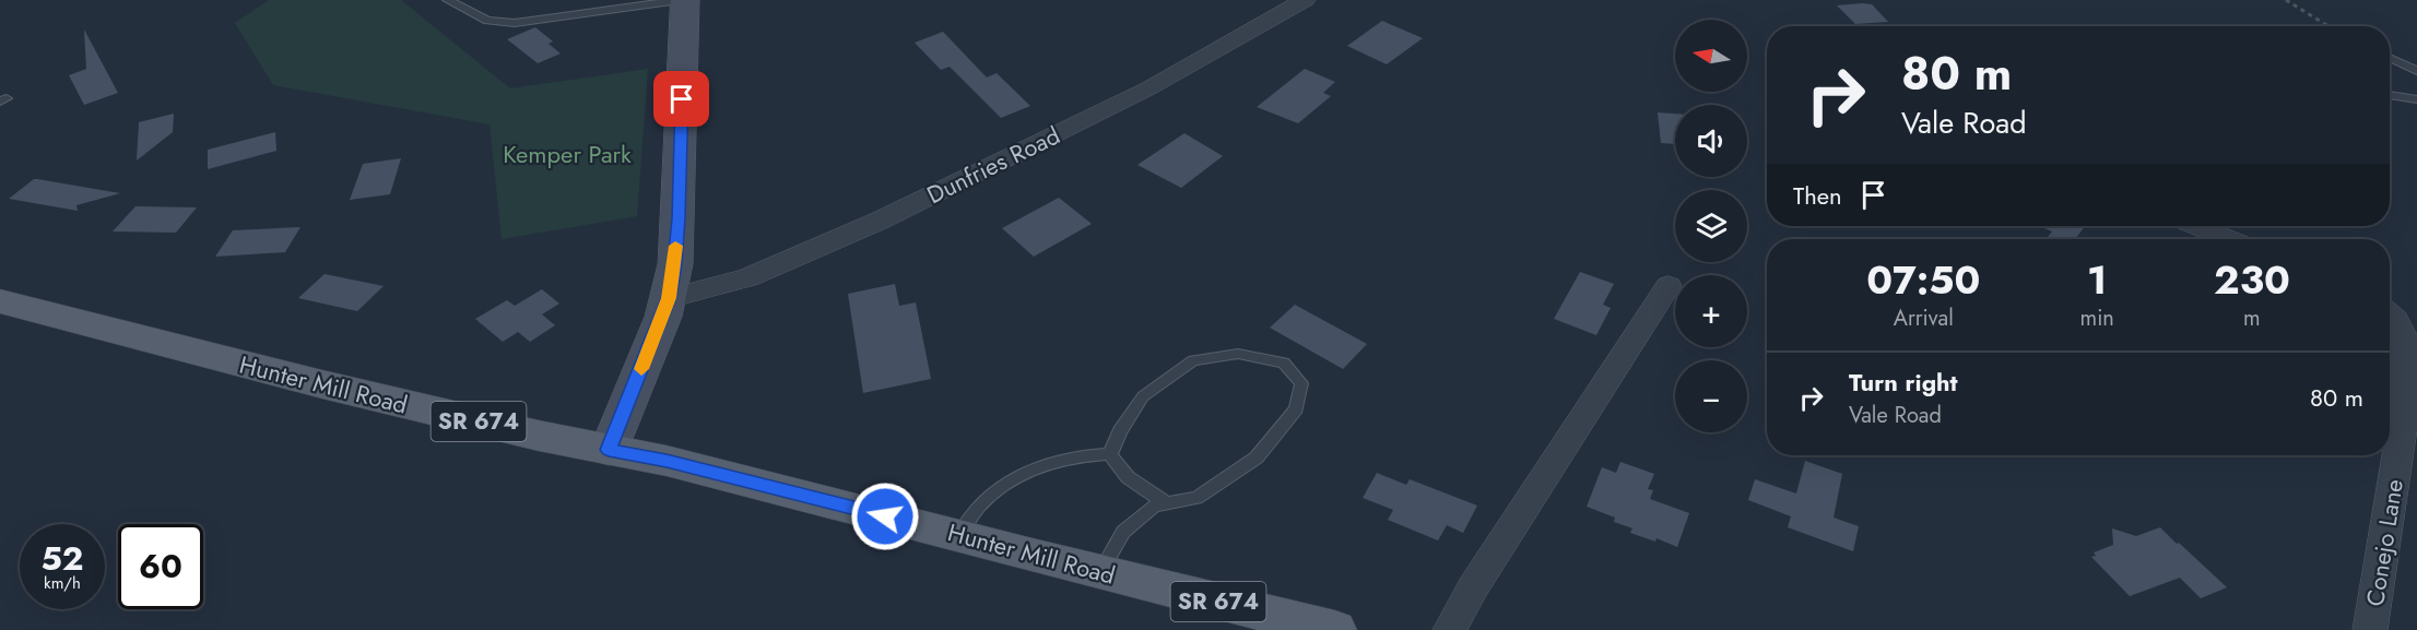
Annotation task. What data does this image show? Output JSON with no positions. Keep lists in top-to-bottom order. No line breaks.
{"streets":{"main road":["Hunter Mill Road","SR 674"],"street":["Dunfries Road","Conejo Lane"]},"parks":["Kemper Park"],"north":"left","page":{"map_buttons":["+","−"],"turn":["80 m","Vale Road"],"then":"Then","eta":["07:50","Arrival","1","min","230","m"],"list":[{"name":"Turn right","note":"Vale Road","value":"80 m"}],"speed":"52 km/h","limit":"60"}}
